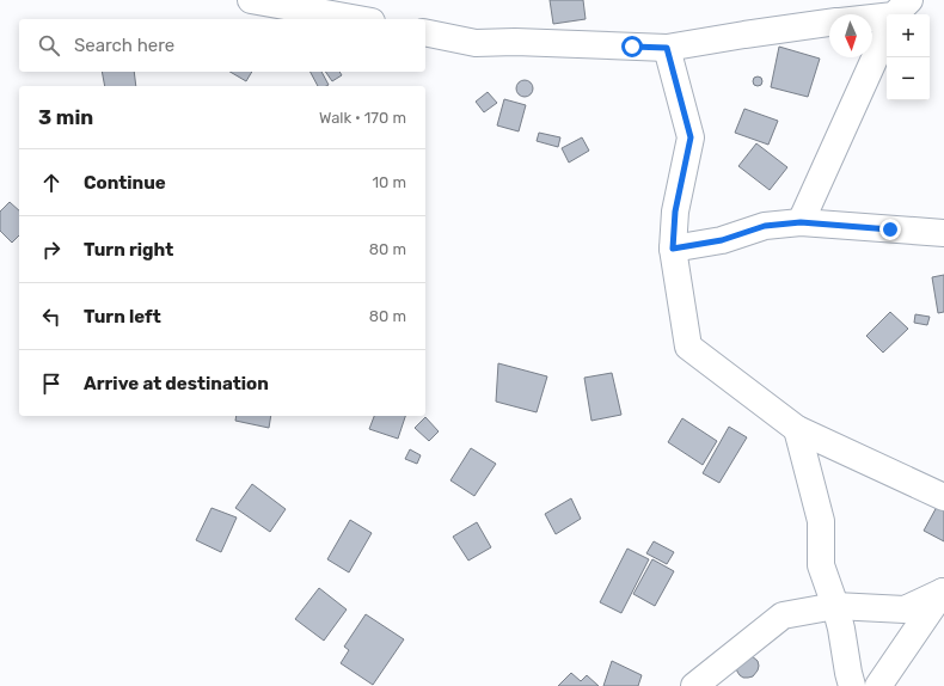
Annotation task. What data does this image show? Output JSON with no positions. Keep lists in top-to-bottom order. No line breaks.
{"north":"bottom","page":{"map_buttons":["+","−"],"search":"Search here","heading":["3 min","Walk · 170 m"],"list":[["Continue","10 m"],["Turn right","80 m"],["Turn left","80 m"],"Arrive at destination"]}}
